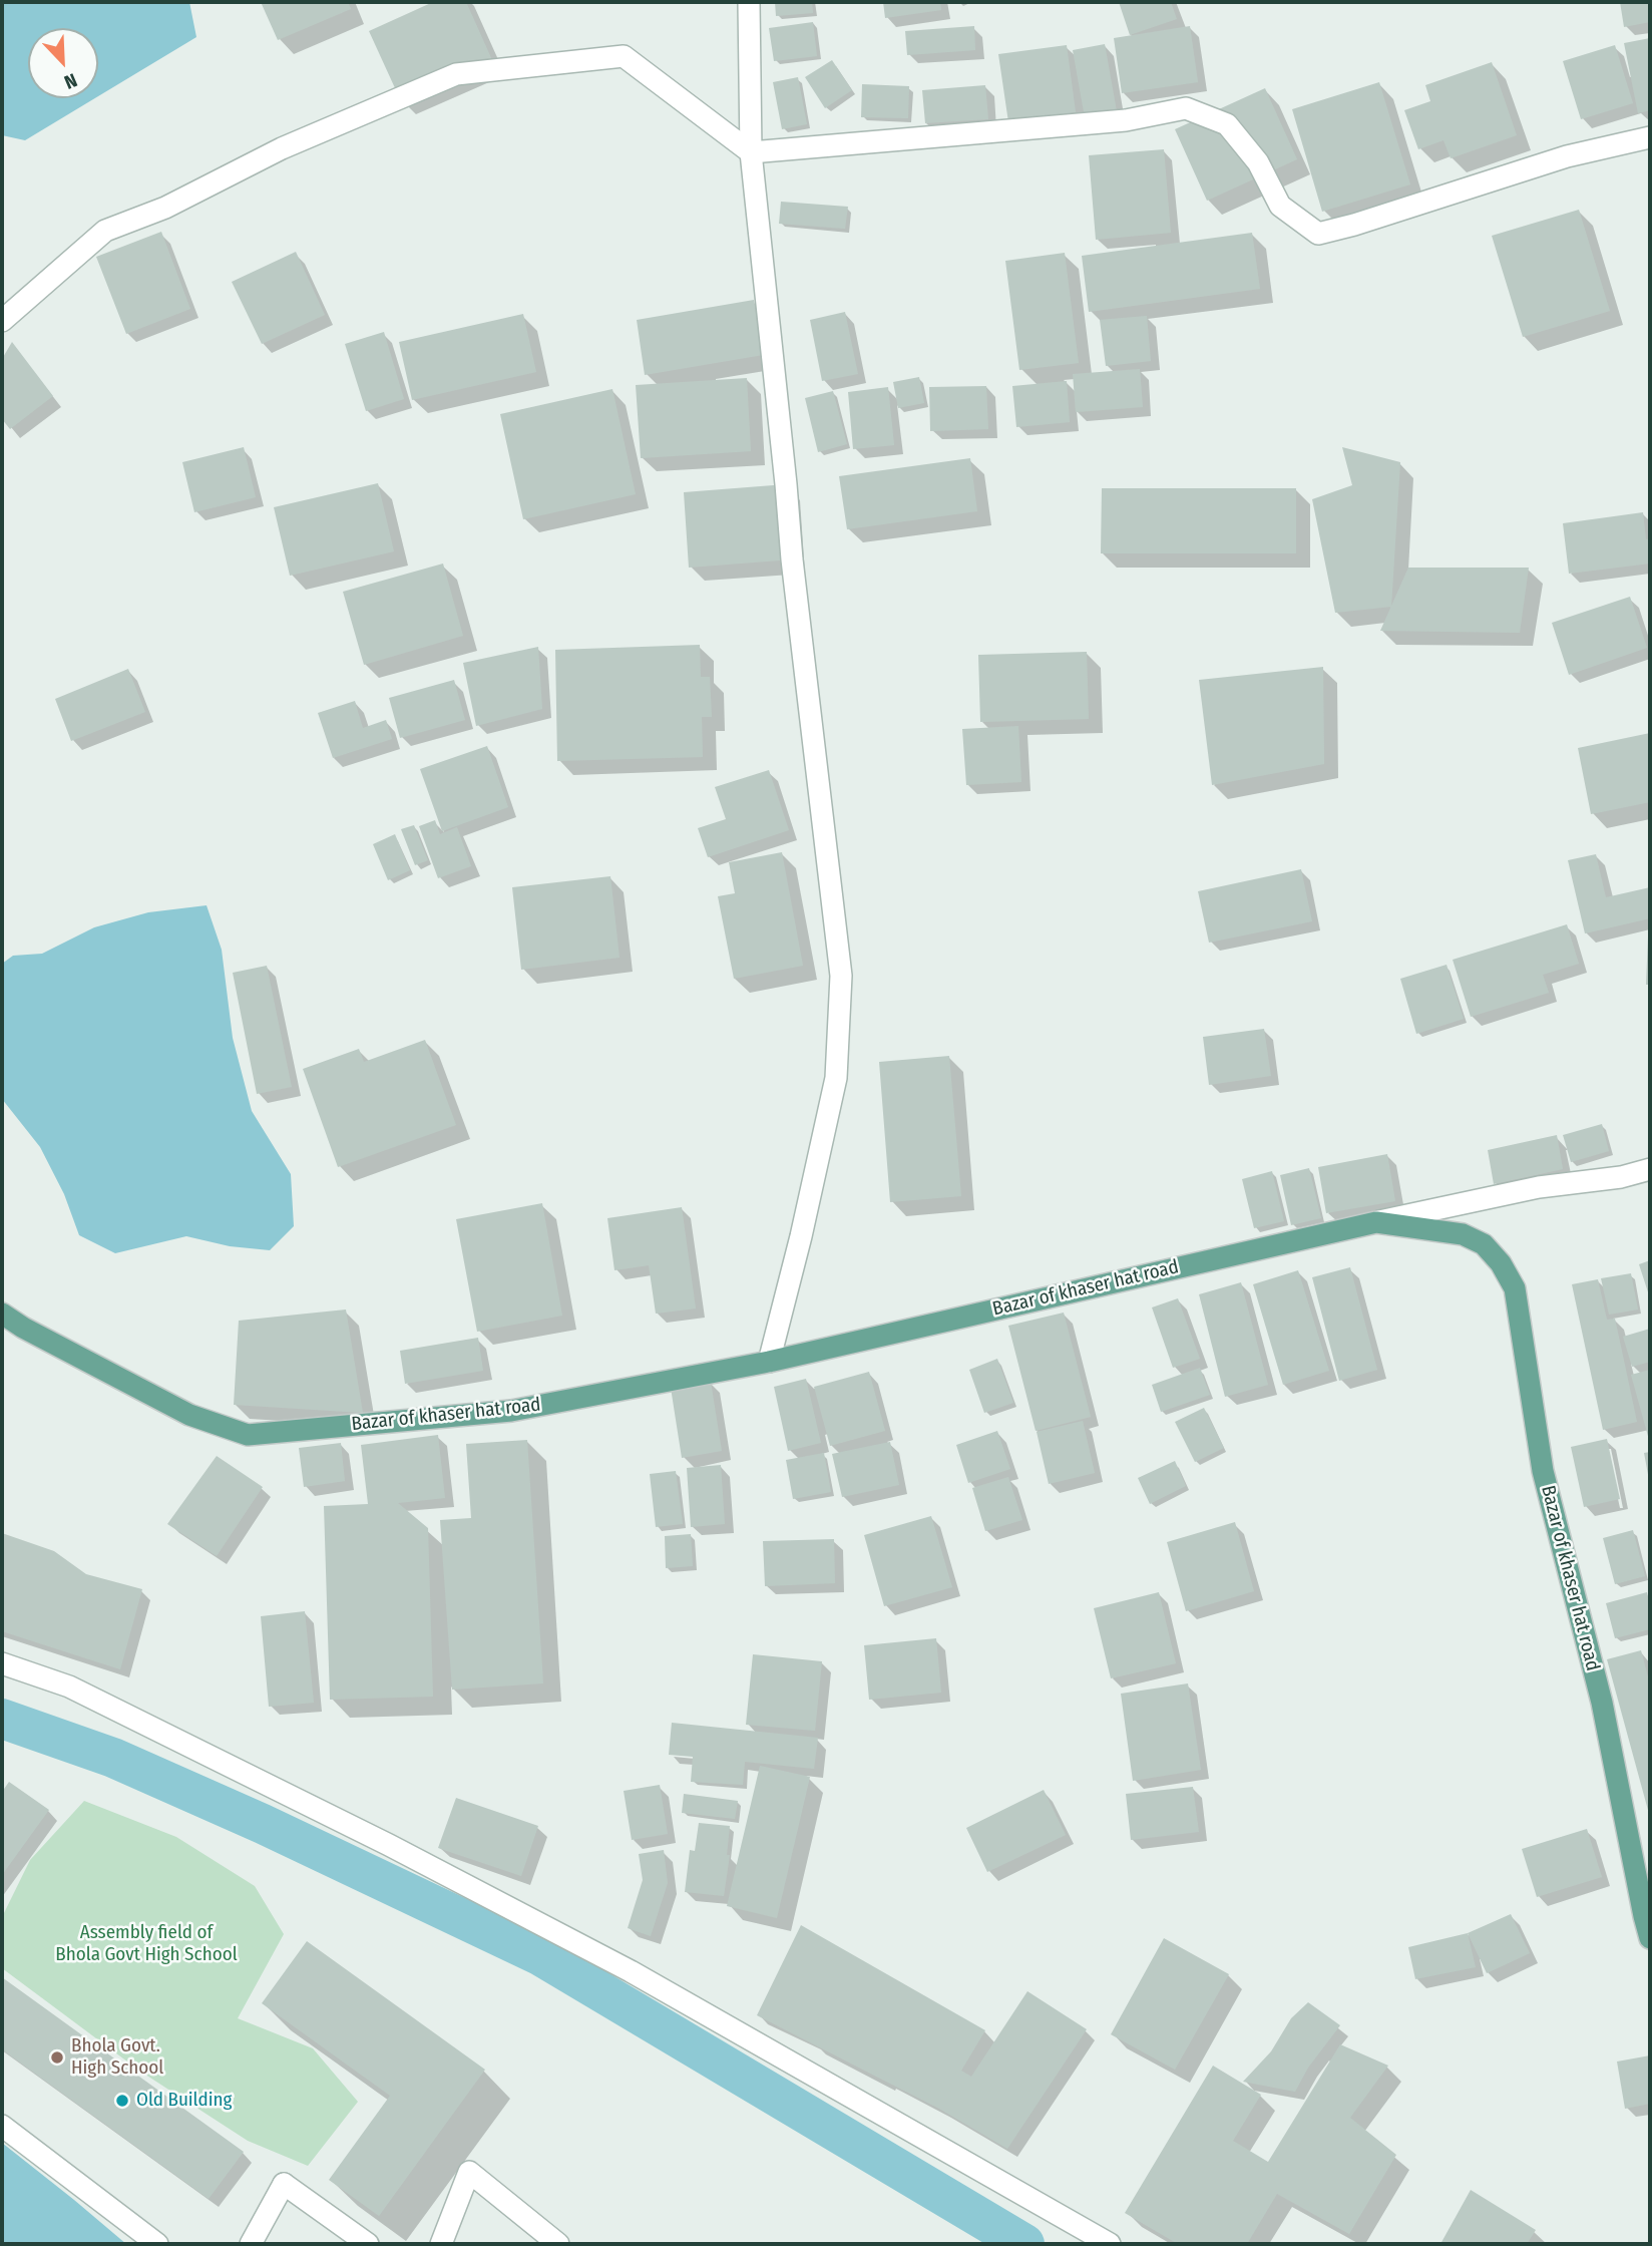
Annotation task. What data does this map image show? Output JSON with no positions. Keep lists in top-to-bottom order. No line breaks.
{"streets":{"main road":["Bazar of khaser hat road"]},"parks":["Assembly field of Bhola Govt High School"],"places":["Bhola Govt. High School","Old Building"],"north":"bottom right"}
